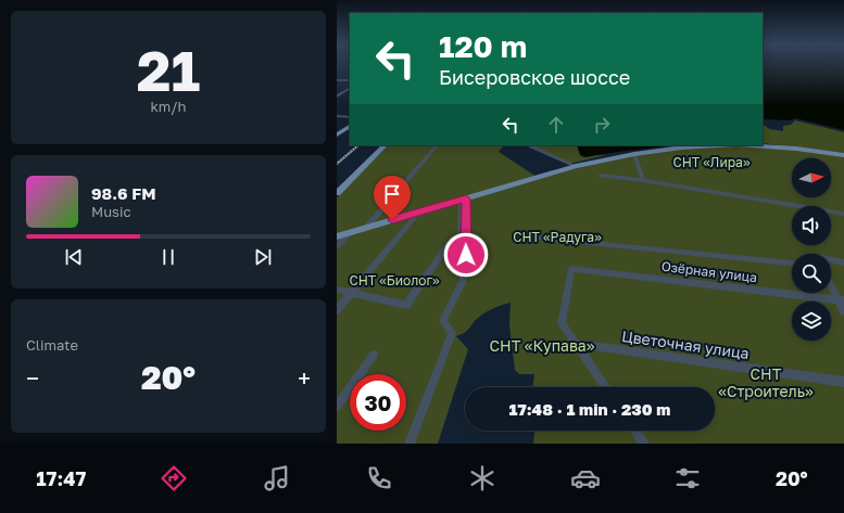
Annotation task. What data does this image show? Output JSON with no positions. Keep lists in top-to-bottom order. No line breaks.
{"streets":{"street":["Озёрная улица","Цветочная улица"]},"crossings":[["Озёрная улица","Цветочная улица"]],"parks":["СНТ «Лира»","СНТ «Радуга»","СНТ «Биолог»","СНТ «Купава»","СНТ «Строитель»"],"north":"right","page":{"tile":[["21","km/h"],"Climate"],"turn":["120 m","Бисеровское шоссе"],"song":["98.6 FM","Music"],"heat":["−","20°","+"],"limit":"30","trip":"17:48 · 1 min · 230 m","tabs":["17:47","20°"]}}
